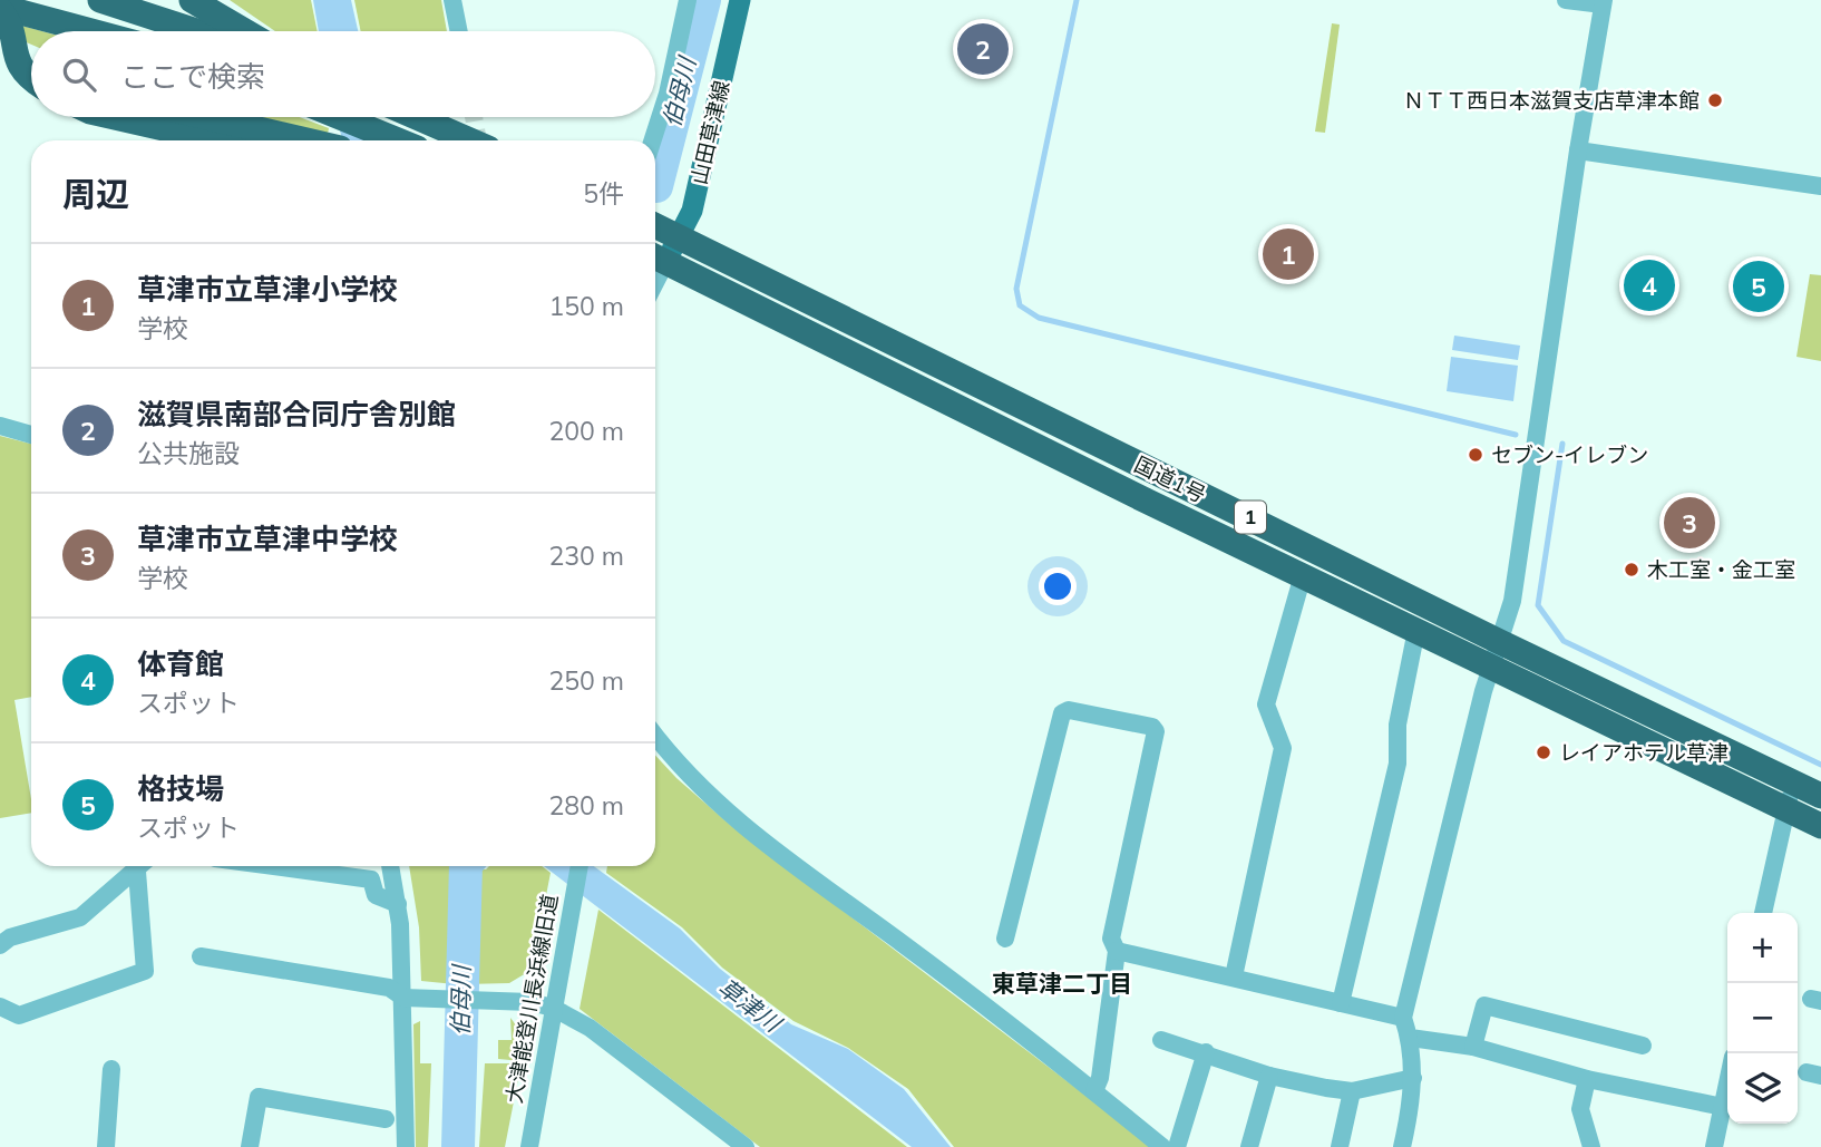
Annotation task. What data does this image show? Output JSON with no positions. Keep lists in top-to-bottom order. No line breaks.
{"streets":{"highway":["国道1号","1"],"main road":["山田草津線"],"street":["大津能登川長浜線旧道"]},"crossings":[["山田草津線","国道1号"]],"districts":["東草津二丁目"],"water":["伯母川","草津川"],"places":["ＮＴＴ西日本滋賀支店草津本館","セブン-イレブン","木工室・金工室","レイアホテル草津"],"page":{"pins":["2","1","4","5","3"],"search":"ここで検索","heading":["周辺","5件"],"list":[{"mark":"1","name":"草津市立草津小学校","note":"学校","value":"150 m"},{"mark":"2","name":"滋賀県南部合同庁舎別館","note":"公共施設","value":"200 m"},{"mark":"3","name":"草津市立草津中学校","note":"学校","value":"230 m"},{"mark":"4","name":"体育館","note":"スポット","value":"250 m"},{"mark":"5","name":"格技場","note":"スポット","value":"280 m"}],"map_buttons":["+","−"]}}
